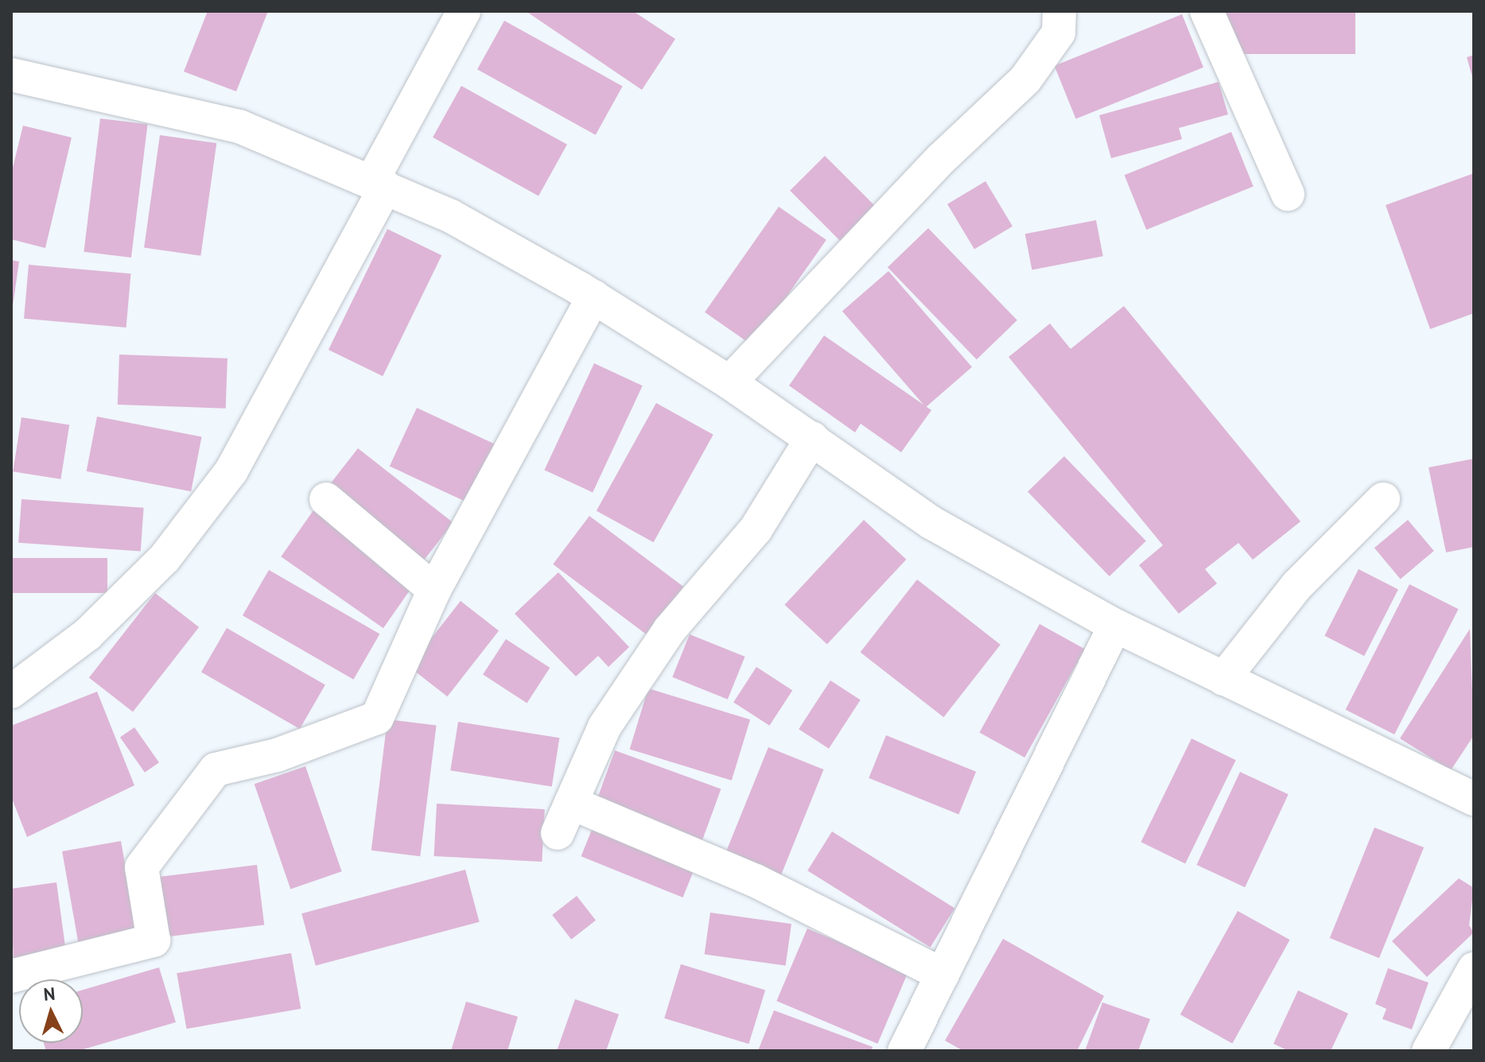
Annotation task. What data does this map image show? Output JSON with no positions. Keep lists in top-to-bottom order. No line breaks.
{"north":"top"}
